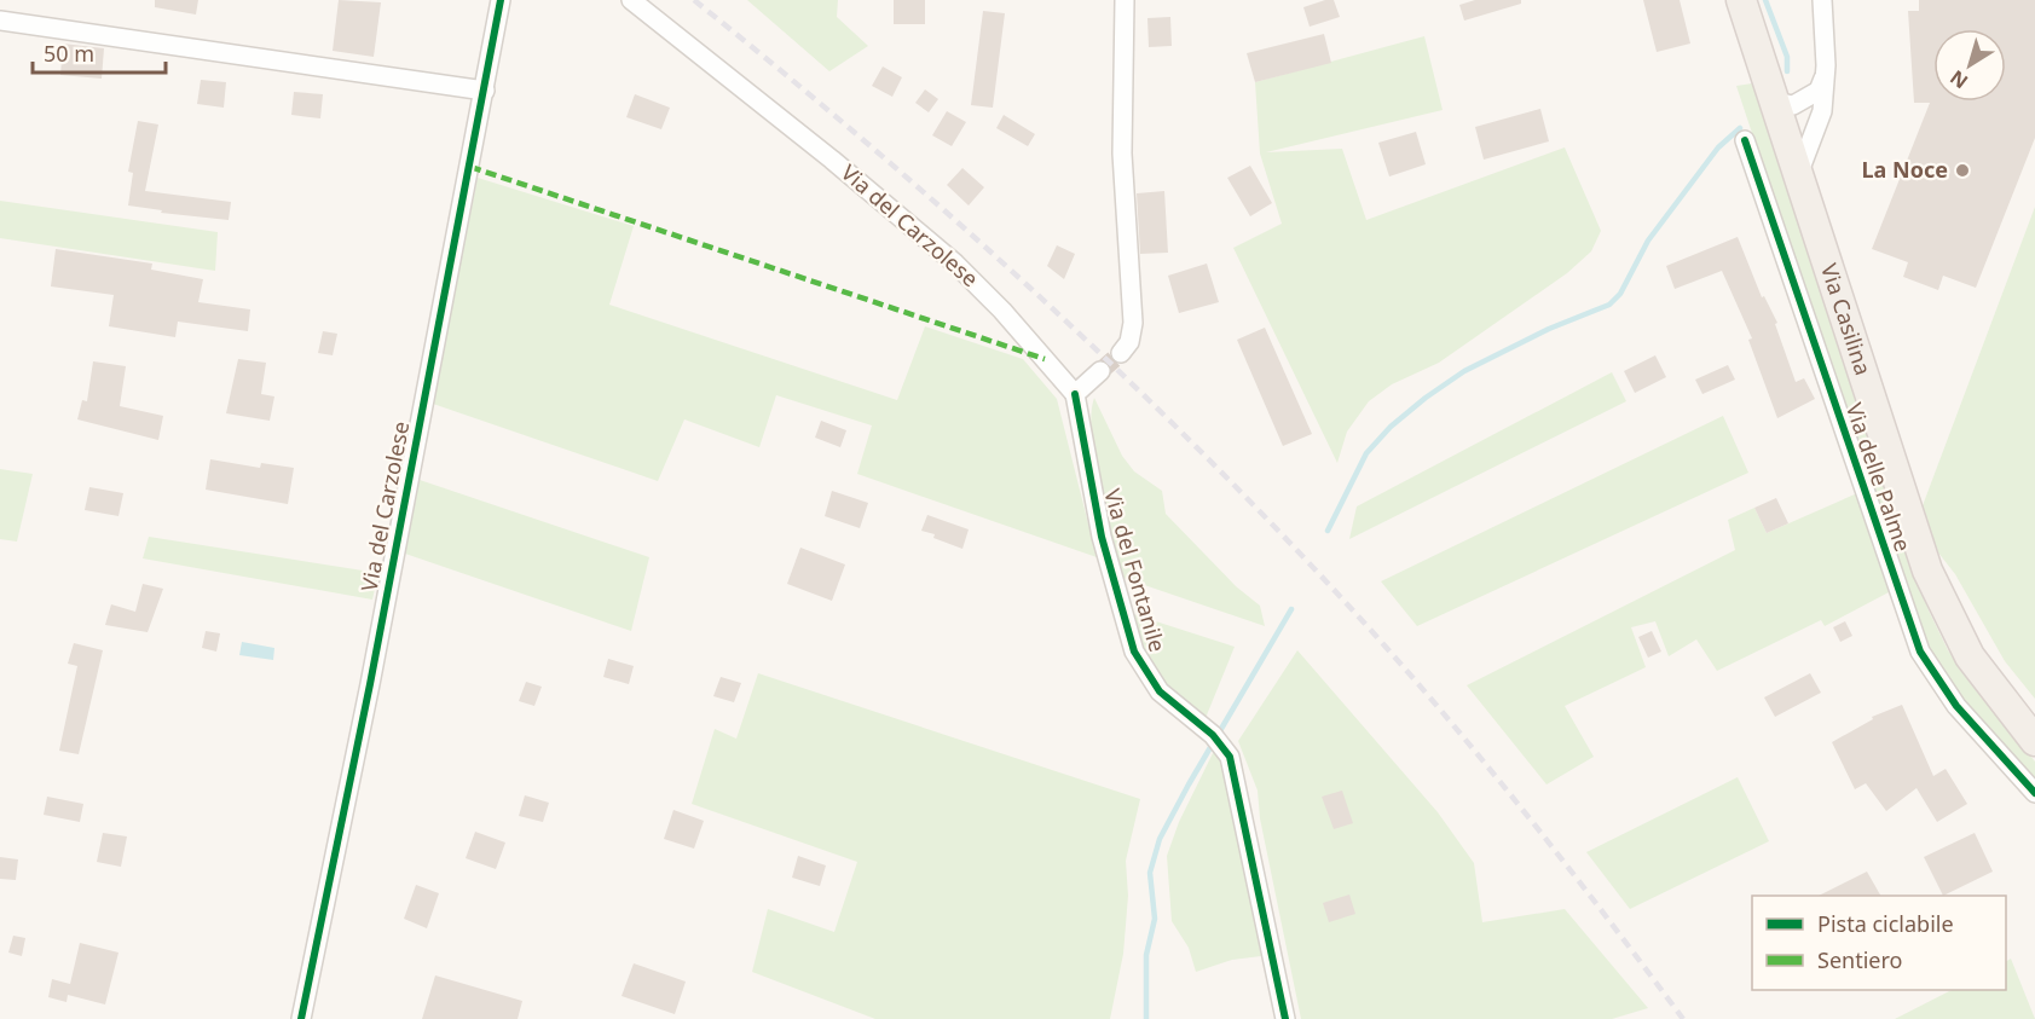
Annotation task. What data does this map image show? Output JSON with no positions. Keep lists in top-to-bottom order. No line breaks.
{"streets":{"main road":["Via Casilina"],"street":["Via del Carzolese","Via delle Palme","Via del Fontanile"]},"crossings":[["Via del Carzolese","Via del Fontanile"]],"places":["La Noce"],"legend":["Pista ciclabile","Sentiero"],"scale_bar":"50 m","north":"bottom left"}
